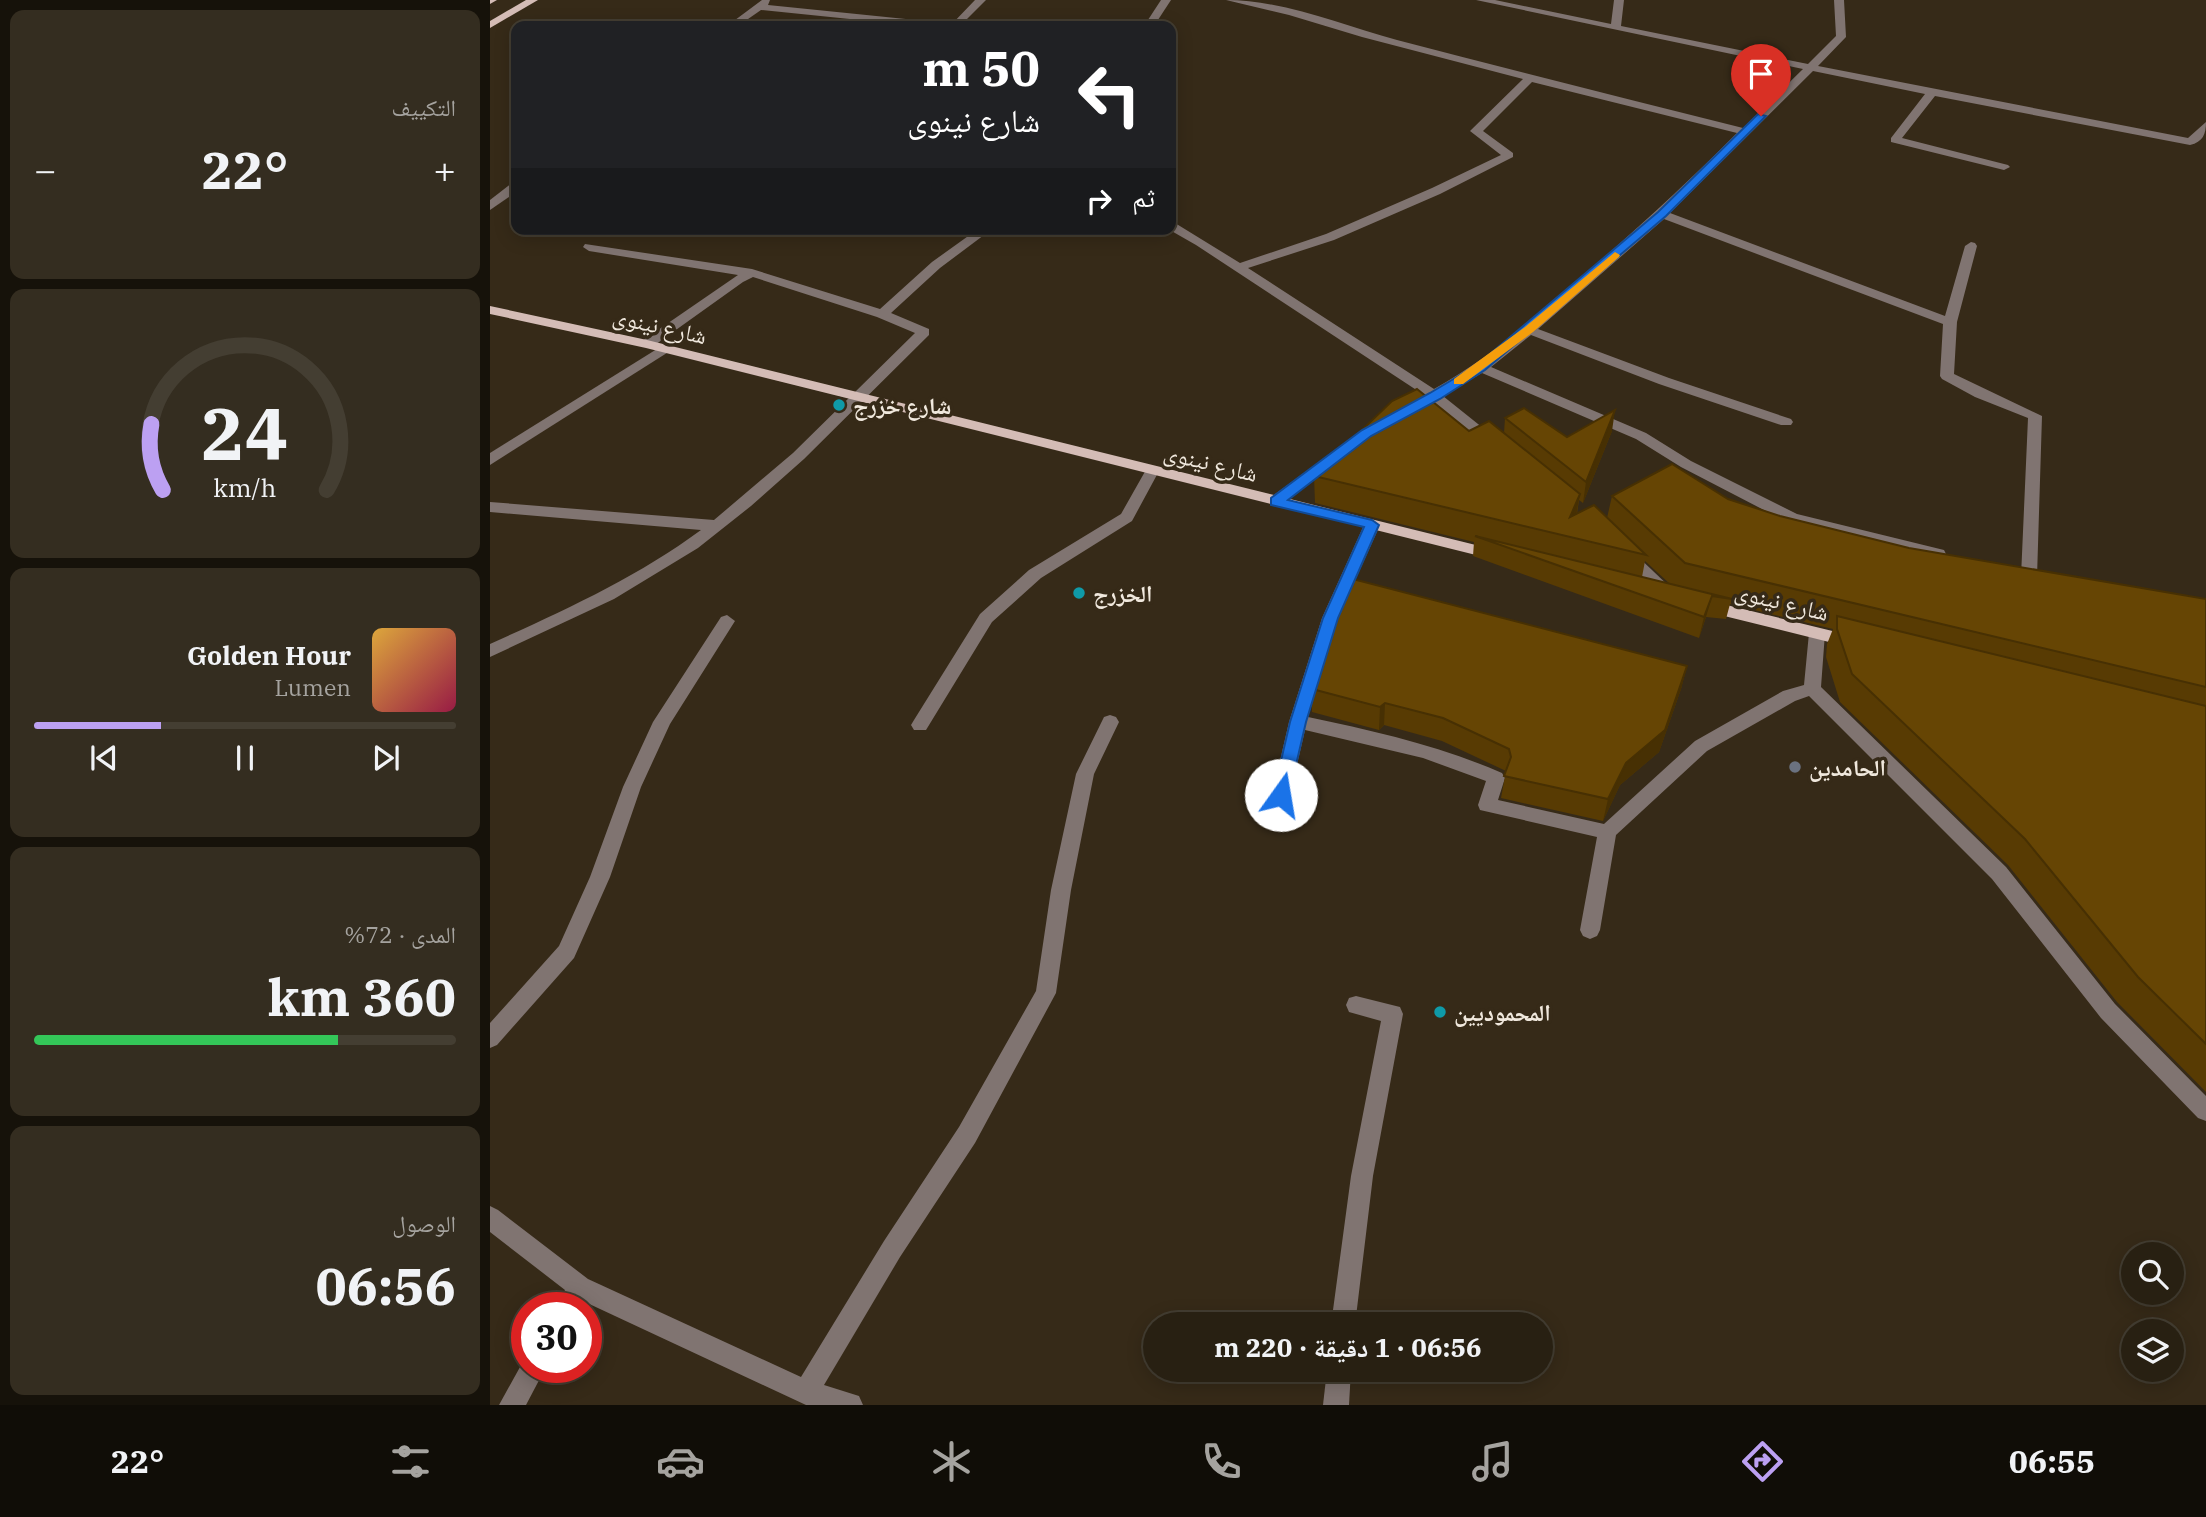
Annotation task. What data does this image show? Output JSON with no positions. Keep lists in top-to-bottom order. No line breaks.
{"streets":{"main road":["شارع نينوى"]},"places":["شارع خزرج","الخزرج","الحامدين","المحموديين"],"page":{"tile":["التكييف",["المدى · 72%","360 km"],["الوصول","06:56"]],"turn":["50 m","شارع نينوى"],"heat":["−","22°","+"],"then":"ثم","song":["Golden Hour","Lumen"],"limit":"30","trip":"06:56 · 1 دقيقة · 220 m","tabs":["06:55","22°"],"gauge":["24","km/h"]}}
